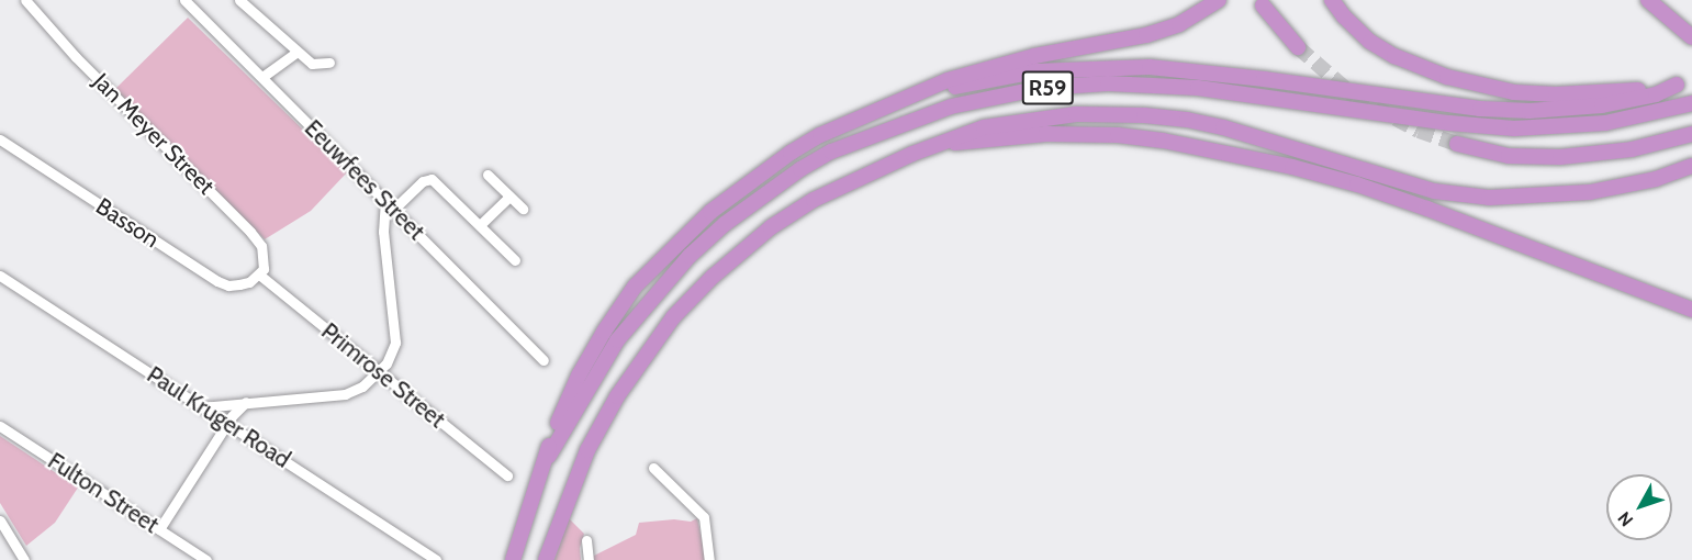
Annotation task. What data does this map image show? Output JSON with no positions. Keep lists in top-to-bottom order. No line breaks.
{"streets":{"highway":["R59"],"street":["Jan Meyer Street","Eeuwfees Street","Basson","Primrose Street","Paul Kruger Road","Fulton Street"]},"crossings":[["Jan Meyer Street","Basson"],["Jan Meyer Street","Primrose Street"],["Basson","Primrose Street"]],"north":"bottom left"}
